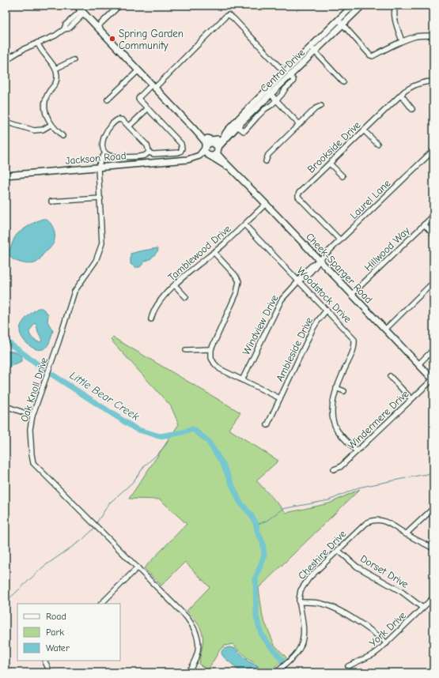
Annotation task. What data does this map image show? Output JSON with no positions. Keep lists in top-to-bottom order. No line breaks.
{"streets":{"main road":["Central Drive","Jackson Road","Cheek-Sparger Road"],"street":["Brookside Drive","Laurel Lane","Hillwood Way","Tamblewood Drive","Woodstock Drive","Windview Drive","Ambleside Drive","Oak Knoll Drive","Windermere Drive","Cheshire Drive","Dorset Drive","York Drive"]},"crossings":[["Central Drive","Jackson Road"],["Central Drive","Cheek-Sparger Road"],["Brookside Drive","Laurel Lane"],["Jackson Road","Cheek-Sparger Road"],["Jackson Road","Oak Knoll Drive"],["Laurel Lane","Cheek-Sparger Road"],["Laurel Lane","Windview Drive"],["Hillwood Way","Cheek-Sparger Road"],["Tamblewood Drive","Cheek-Sparger Road"],["Tamblewood Drive","Woodstock Drive"],["Cheek-Sparger Road","Windview Drive"],["Cheek-Sparger Road","Windermere Drive"],["Woodstock Drive","Windview Drive"],["Woodstock Drive","Ambleside Drive"],["Woodstock Drive","Windermere Drive"],["Cheshire Drive","Dorset Drive"],["Dorset Drive","York Drive"]],"water":["Little Bear Creek"],"places":["Spring Garden Community"],"legend":["Road","Park","Water"]}
